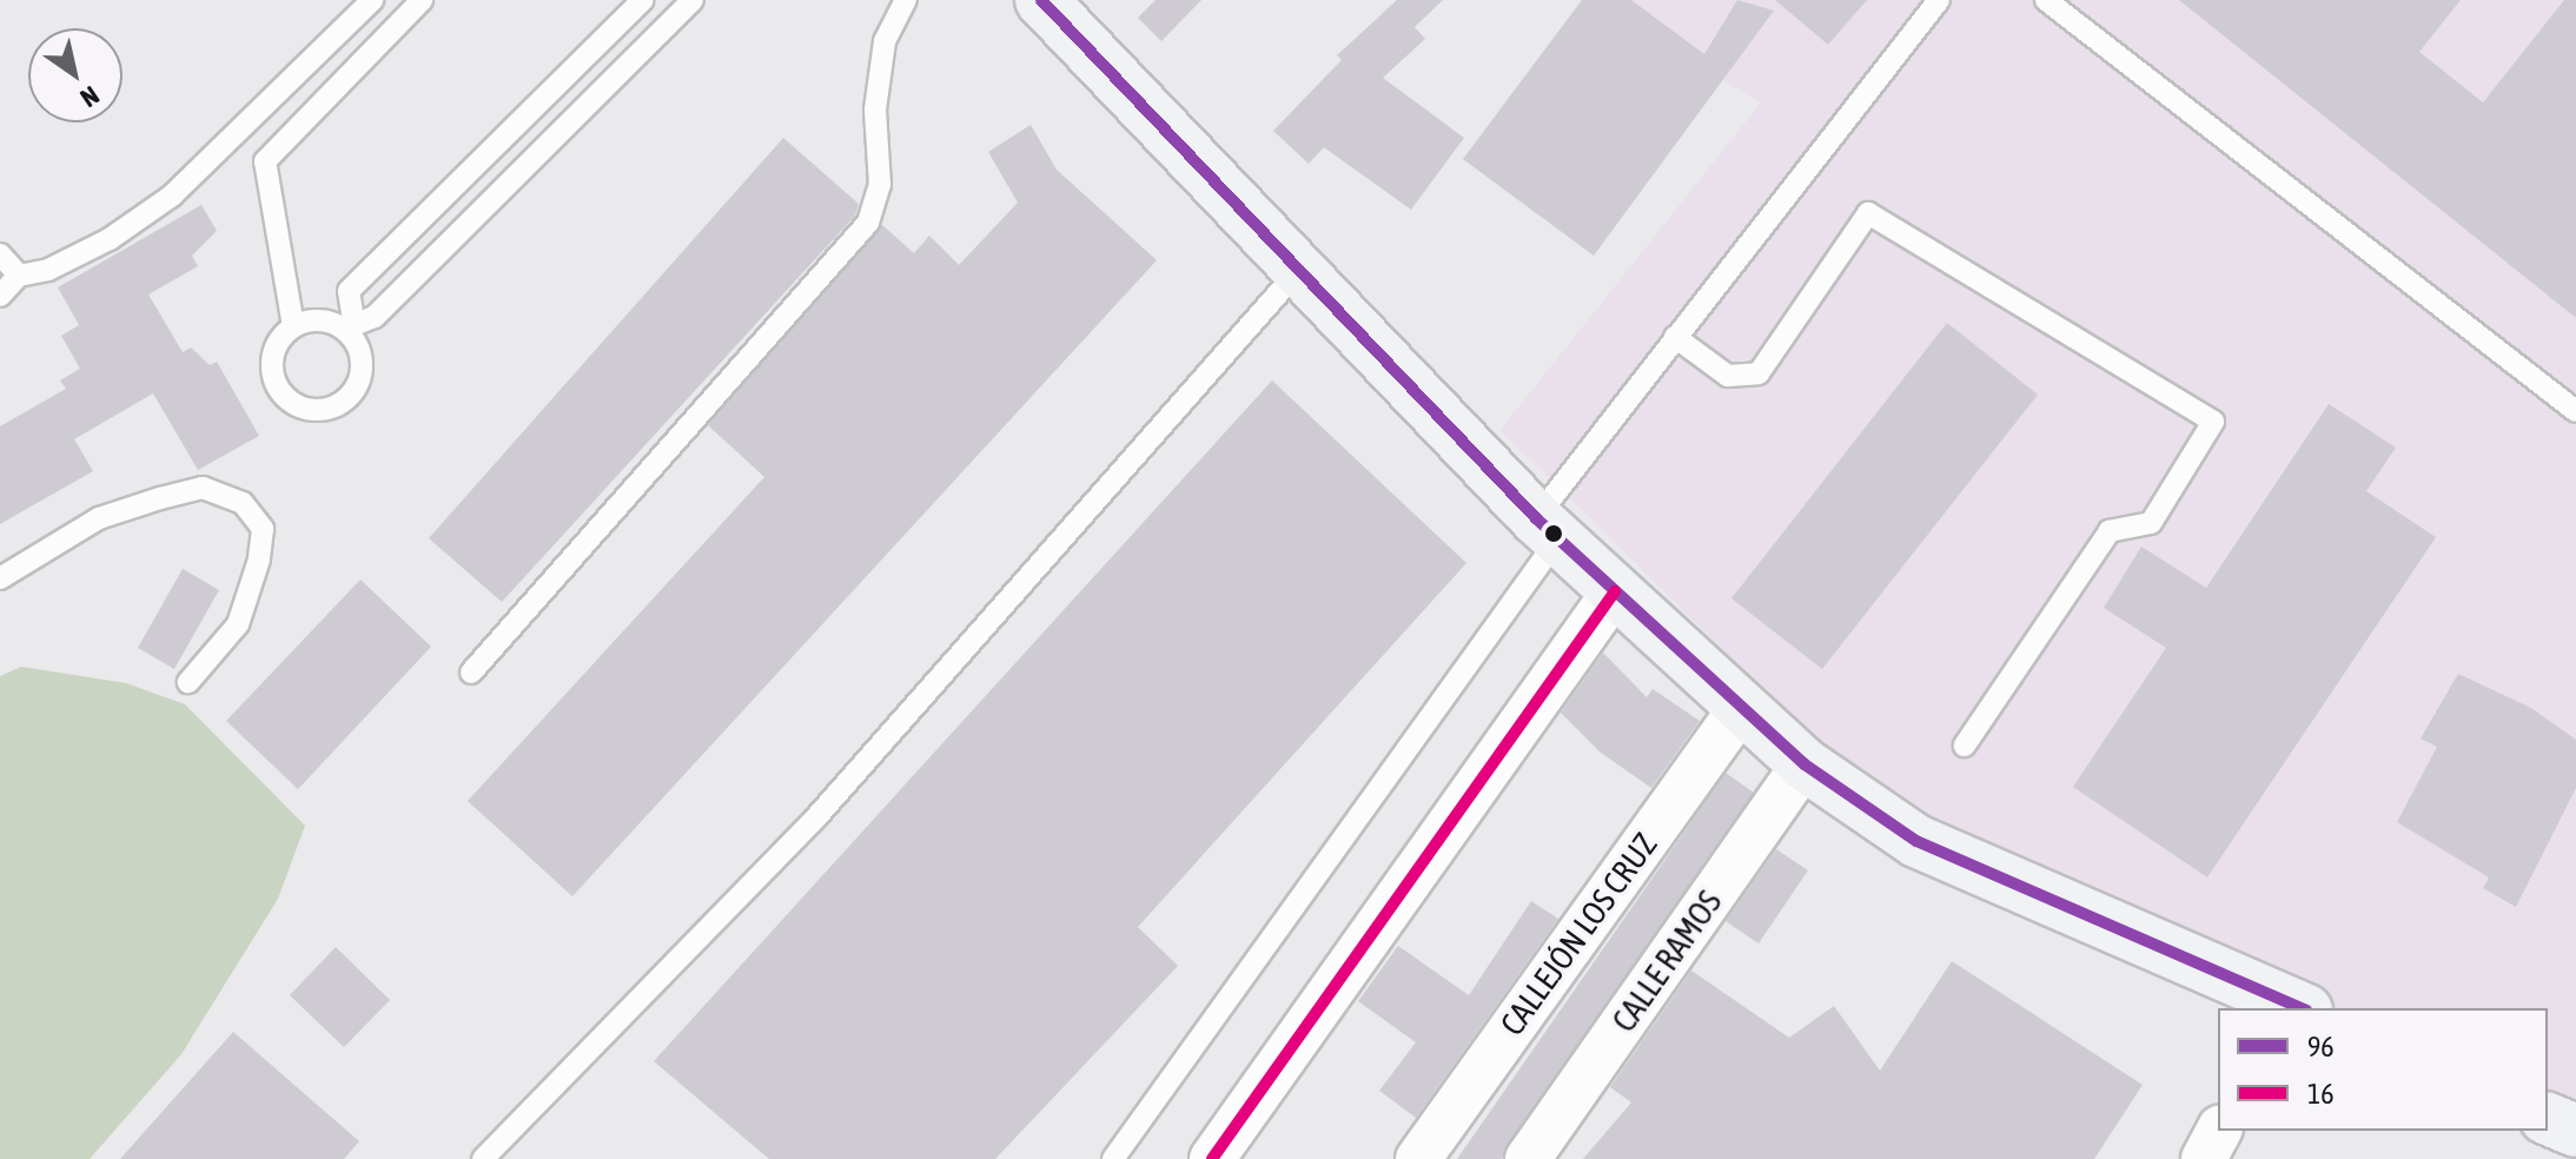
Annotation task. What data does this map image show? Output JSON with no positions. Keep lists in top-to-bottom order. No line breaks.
{"streets":{"street":["CALLEJÓN LOS CRUZ","CALLE RAMOS"]},"lines":["transit line 96","transit line 16"],"legend":["96","16"],"north":"bottom right"}
